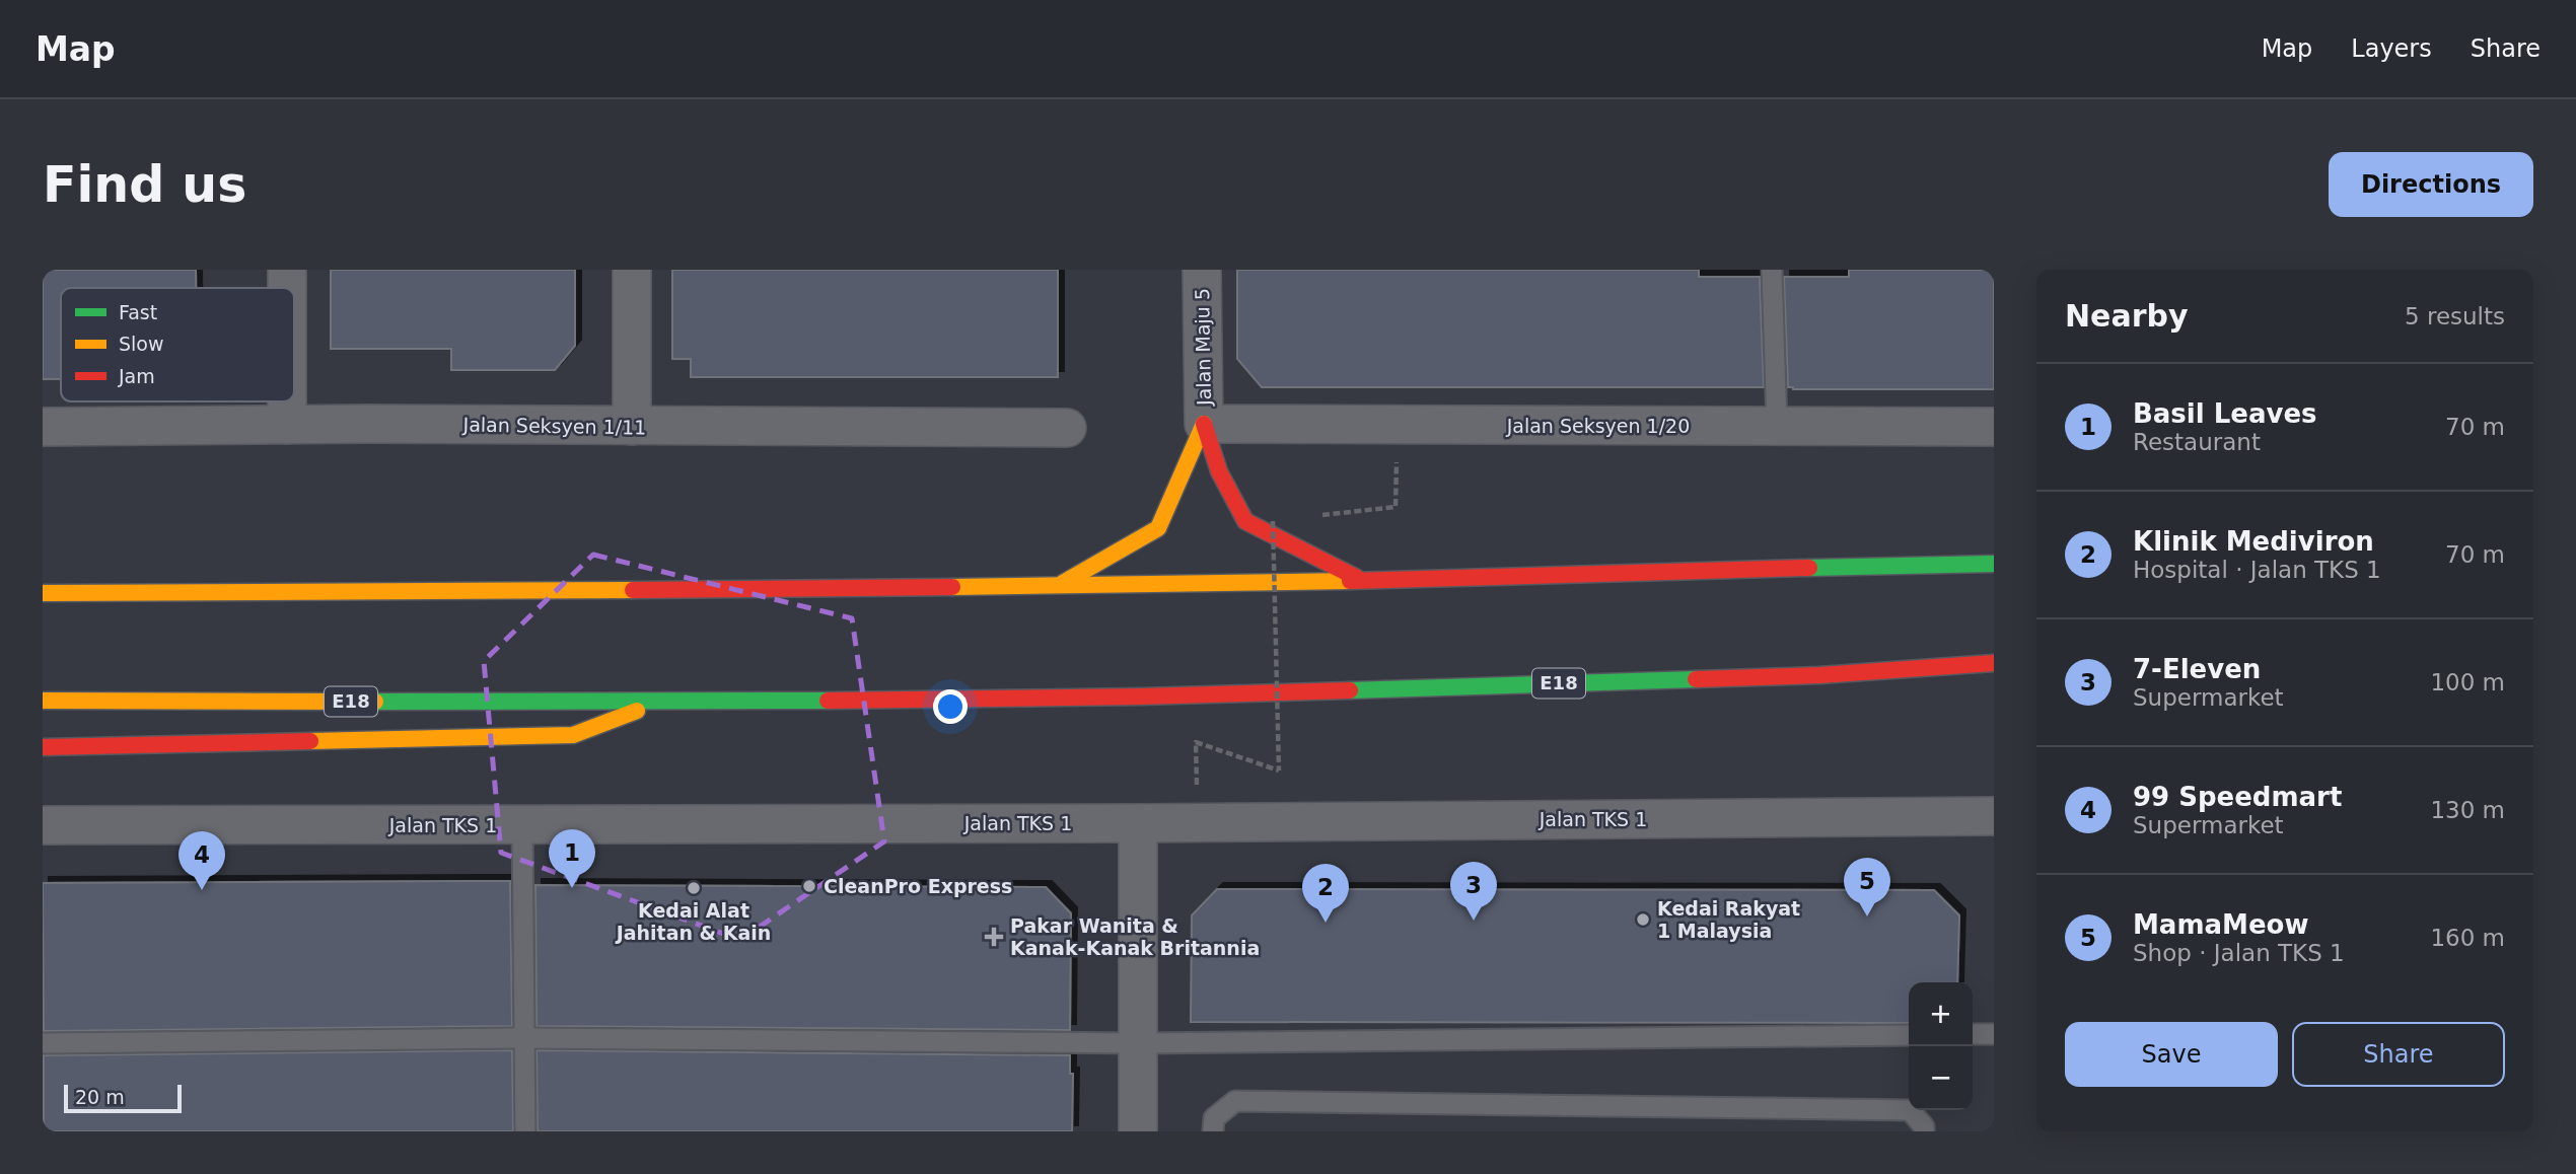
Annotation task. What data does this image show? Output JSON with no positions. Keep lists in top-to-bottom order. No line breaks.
{"streets":{"highway":["E18"],"street":["Jalan Maju 5","Jalan Seksyen 1/11","Jalan Seksyen 1/20","Jalan TKS 1"]},"crossings":[["Jalan Maju 5","Jalan Seksyen 1/20"]],"places":{"other":["CleanPro Express","Kedai Alat Jahitan & Kain","Kedai Rakyat 1 Malaysia"],"health":["Pakar Wanita & Kanak-Kanak Britannia"]},"legend":["Fast","Slow","Jam"],"scale_bar":"20 m","page":{"header":"Map","nav":["Map","Layers","Share"],"buttons":["Directions",["Save","Share"]],"title":"Find us","heading":["Nearby","5 results"],"list":[{"mark":"1","name":"Basil Leaves","note":"Restaurant","value":"70 m"},{"mark":"2","name":"Klinik Mediviron","note":"Hospital · Jalan TKS 1","value":"70 m"},{"mark":"3","name":"7-Eleven","note":"Supermarket","value":"100 m"},{"mark":"4","name":"99 Speedmart","note":"Supermarket","value":"130 m"},{"mark":"5","name":"MamaMeow","note":"Shop · Jalan TKS 1","value":"160 m"}],"pins":["1","4","5","3","2"],"map_buttons":["+","−"],"scale":"20 m"}}
